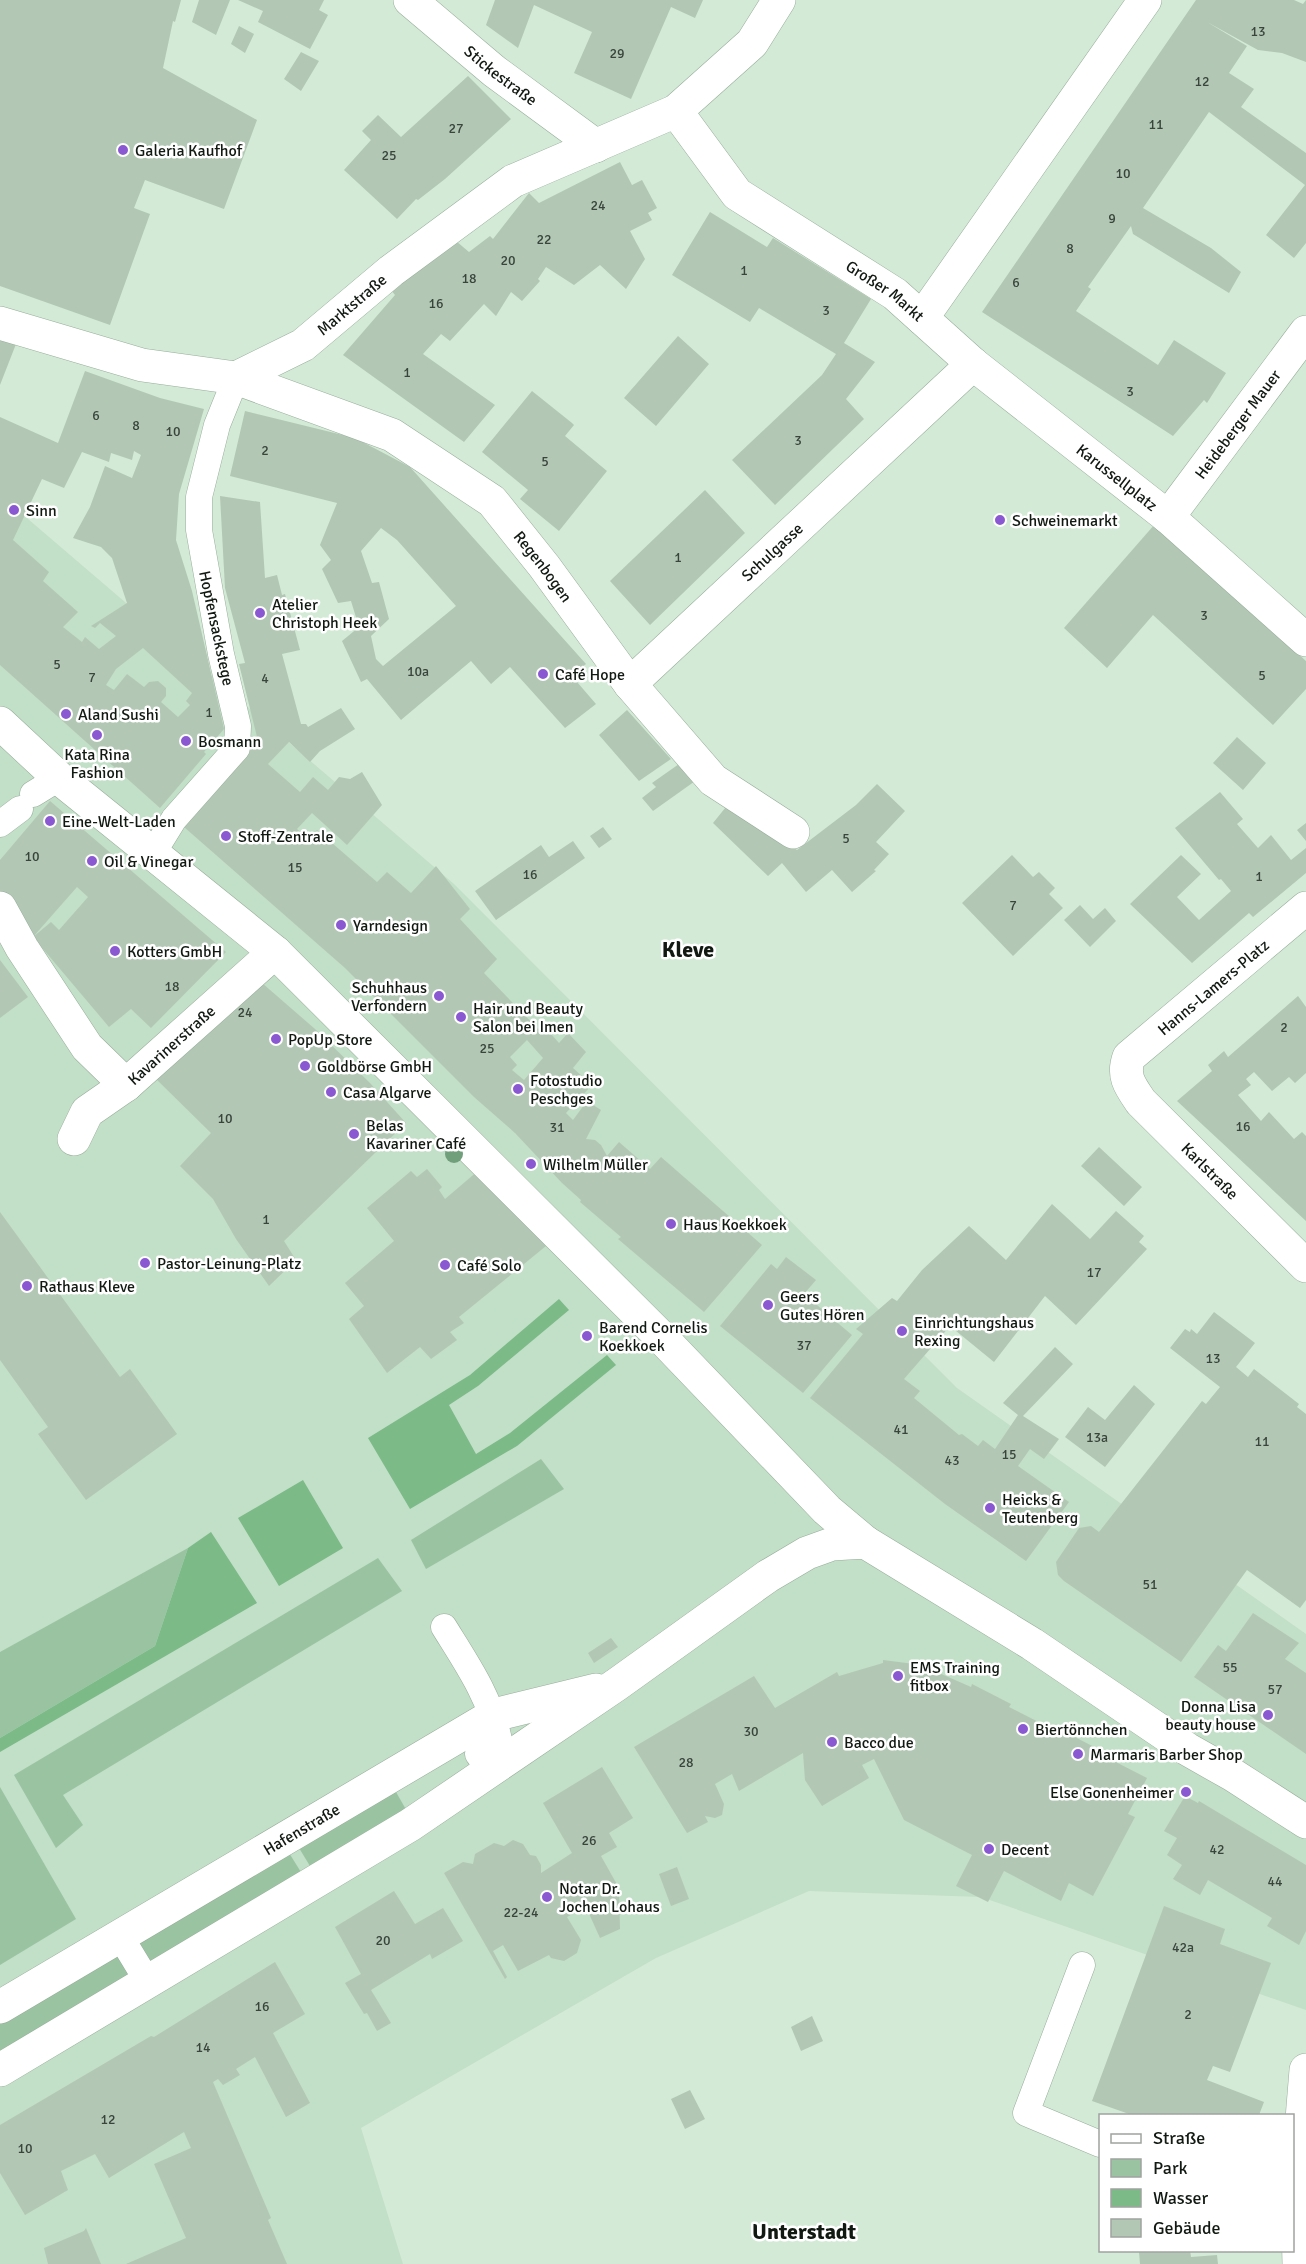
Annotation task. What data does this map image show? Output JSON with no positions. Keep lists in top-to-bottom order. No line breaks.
{"streets":{"street":["Stickestraße","Großer Markt","Marktstraße","Heideberger Mauer","Karussellplatz","Schulgasse","Regenbogen","Hanns-Lamers-Platz","Kavarinerstraße","Karlstraße","Hafenstraße"],"lane":["Hopfensackstege"]},"crossings":[["Stickestraße","Marktstraße"],["Großer Markt","Marktstraße"],["Großer Markt","Karussellplatz"],["Marktstraße","Regenbogen"],["Marktstraße","Hopfensackstege"],["Heideberger Mauer","Karussellplatz"],["Karussellplatz","Schulgasse"],["Schulgasse","Regenbogen"],["Regenbogen","Hopfensackstege"],["Hanns-Lamers-Platz","Karlstraße"]],"districts":["Kleve","Unterstadt"],"places":["Galeria Kaufhof","Sinn","Schweinemarkt","Atelier Christoph Heek","Café Hope","Aland Sushi","Kata Rina Fashion","Bosmann","Eine-Welt-Laden","Stoff-Zentrale","Oil & Vinegar","Yarndesign","Kotters GmbH","Schuhhaus Verfondern","Hair und Beauty Salon bei Imen","PopUp Store","Goldbörse GmbH","Fotostudio Peschges","Casa Algarve","Belas Kavariner Café","Wilhelm Müller","Haus Koekkoek","Pastor-Leinung-Platz","Café Solo","Rathaus Kleve","Geers Gutes Hören","Einrichtungshaus Rexing","Barend Cornelis Koekkoek","Heicks & Teutenberg","EMS Training fitbox","Donna Lisa beauty house","Biertönnchen","Bacco due","Marmaris Barber Shop","Else Gonenheimer","Decent","Notar Dr. Jochen Lohaus"],"house_numbers":["13","29","12","11","27","25","10","24","9","22","8","20","1","18","6","16","3","1","3","6","8","10","3","2","5","1","3","5","10a","5","7","4","1","5","10","15","16","1","7","18","24","2","25","10","16","31","1","17","37","13","41","13a","11","15","43","51","55","57","30","28","26","42","44","22-24","20","42a","16","2","14","12","10"],"legend":["Straße","Park","Wasser","Gebäude"]}
